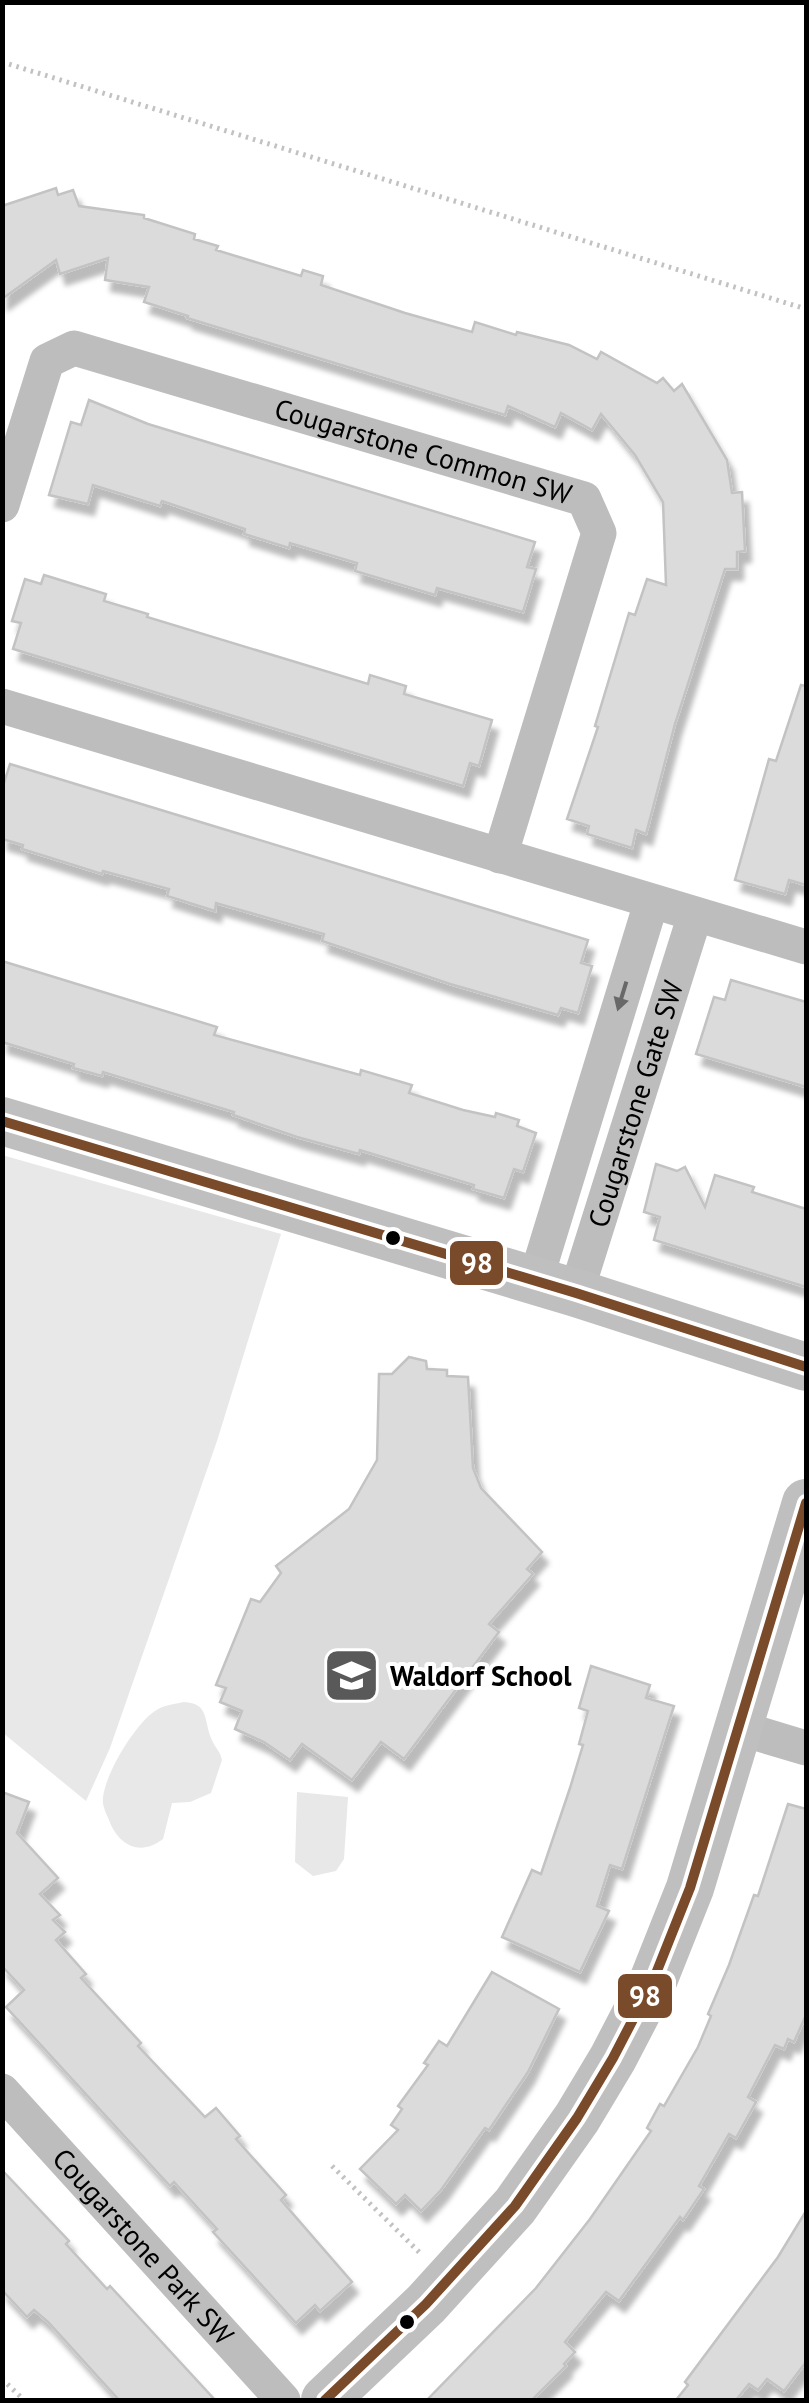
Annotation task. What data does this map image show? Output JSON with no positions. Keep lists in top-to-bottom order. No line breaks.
{"streets":{"street":["Cougarstone Common SW","Cougarstone Gate SW","Cougarstone Park SW"]},"places":{"school or university":["Waldorf School"]},"lines":["transit line 98"]}
